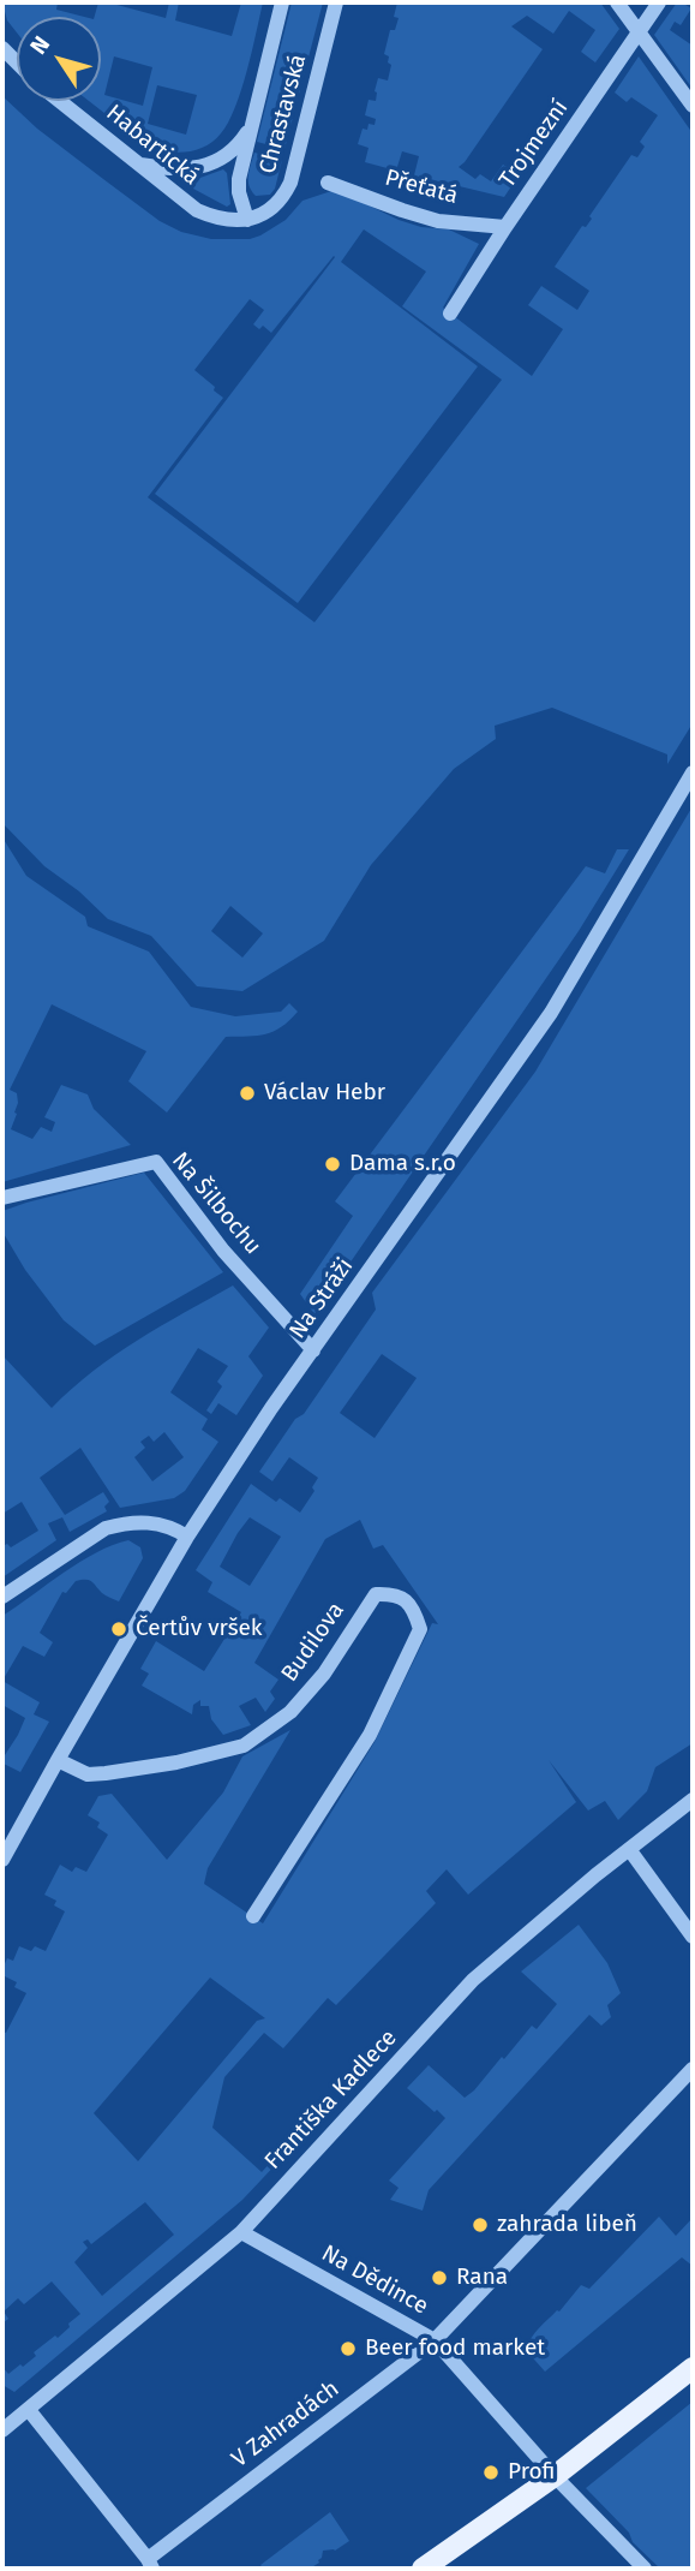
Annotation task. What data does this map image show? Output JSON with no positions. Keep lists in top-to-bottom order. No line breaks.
{"streets":{"street":["Chrastavská","Trojmezní","Habartická","Přeťatá","Na Šilbochu","Na Stráži","Budilova","Františka Kadlece","Na Dědince","V Zahradách"]},"crossings":[["Chrastavská","Habartická"],["Trojmezní","Přeťatá"],["Na Šilbochu","Na Stráži"],["Na Stráži","Budilova"],["Františka Kadlece","Na Dědince"],["Na Dědince","V Zahradách"]],"places":["Václav Hebr","Dama s.r.o","Čertův vršek","zahrada libeň","Rana","Beer food market","Profi"],"north":"top left"}
